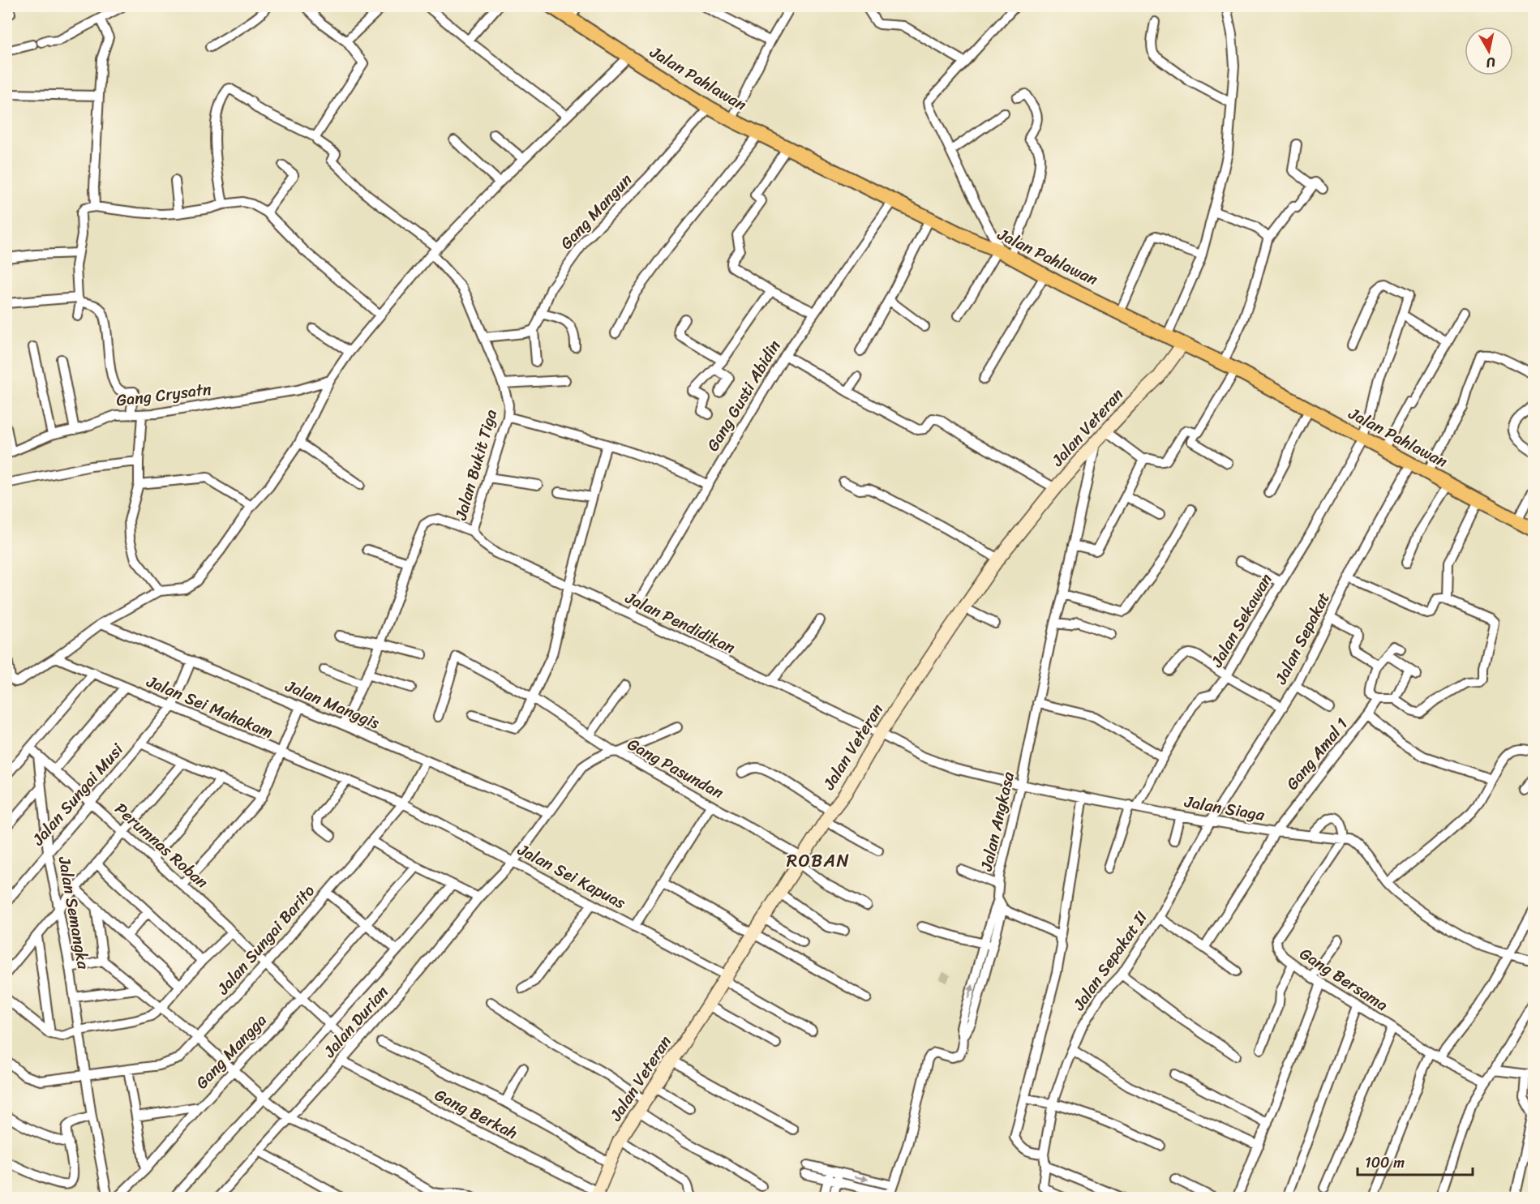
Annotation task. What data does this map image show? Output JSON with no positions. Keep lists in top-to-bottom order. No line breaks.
{"streets":{"main road":["Jalan Pahlawan"],"street":["Gang Mangun","Gang Crysatn","Gang Gusti Abidin","Jalan Veteran","Jalan Bukit Tiga","Jalan Sekawan","Jalan Pendidikan","Jalan Sepakat","Jalan Manggis","Jalan Sei Mahakam","Gang Amal 1","Gang Pasundan","Jalan Sungai Musi","Jalan Siaga","Jalan Angkasa","Perumnas Roban","Jalan Sei Kapuas","Jalan Semangka","Jalan Sungai Barito","Jalan Sepakat II","Gang Bersama","Jalan Durian","Gang Mangga","Gang Berkah"]},"crossings":[["Jalan Pahlawan","Gang Mangun"],["Jalan Pahlawan","Gang Gusti Abidin"],["Jalan Pahlawan","Jalan Veteran"],["Jalan Pahlawan","Jalan Sekawan"],["Jalan Pahlawan","Jalan Sepakat"],["Gang Gusti Abidin","Jalan Pendidikan"],["Jalan Veteran","Jalan Pendidikan"],["Jalan Veteran","Gang Pasundan"],["Jalan Veteran","Jalan Siaga"],["Jalan Veteran","Jalan Angkasa"],["Jalan Veteran","Jalan Sei Kapuas"],["Jalan Veteran","Gang Berkah"],["Jalan Bukit Tiga","Jalan Pendidikan"],["Jalan Bukit Tiga","Jalan Manggis"],["Jalan Sekawan","Jalan Siaga"],["Jalan Pendidikan","Jalan Siaga"],["Jalan Sepakat","Jalan Siaga"],["Jalan Sepakat","Jalan Sepakat II"],["Jalan Manggis","Gang Pasundan"],["Jalan Manggis","Jalan Sungai Musi"],["Jalan Manggis","Jalan Sungai Barito"],["Jalan Sei Mahakam","Jalan Sungai Musi"],["Jalan Sei Mahakam","Jalan Sei Kapuas"],["Jalan Sei Mahakam","Jalan Sungai Barito"],["Gang Amal 1","Jalan Siaga"],["Jalan Sungai Musi","Perumnas Roban"],["Jalan Sungai Musi","Jalan Semangka"],["Jalan Siaga","Jalan Angkasa"],["Jalan Siaga","Jalan Sepakat II"],["Jalan Siaga","Gang Bersama"],["Perumnas Roban","Jalan Semangka"],["Perumnas Roban","Jalan Sungai Barito"],["Perumnas Roban","Jalan Durian"],["Perumnas Roban","Gang Mangga"],["Jalan Sei Kapuas","Jalan Sungai Barito"],["Jalan Sei Kapuas","Jalan Durian"],["Jalan Semangka","Jalan Sungai Barito"],["Jalan Durian","Gang Berkah"]],"districts":["ROBAN"],"scale_bar":"100 m","north":"bottom"}
